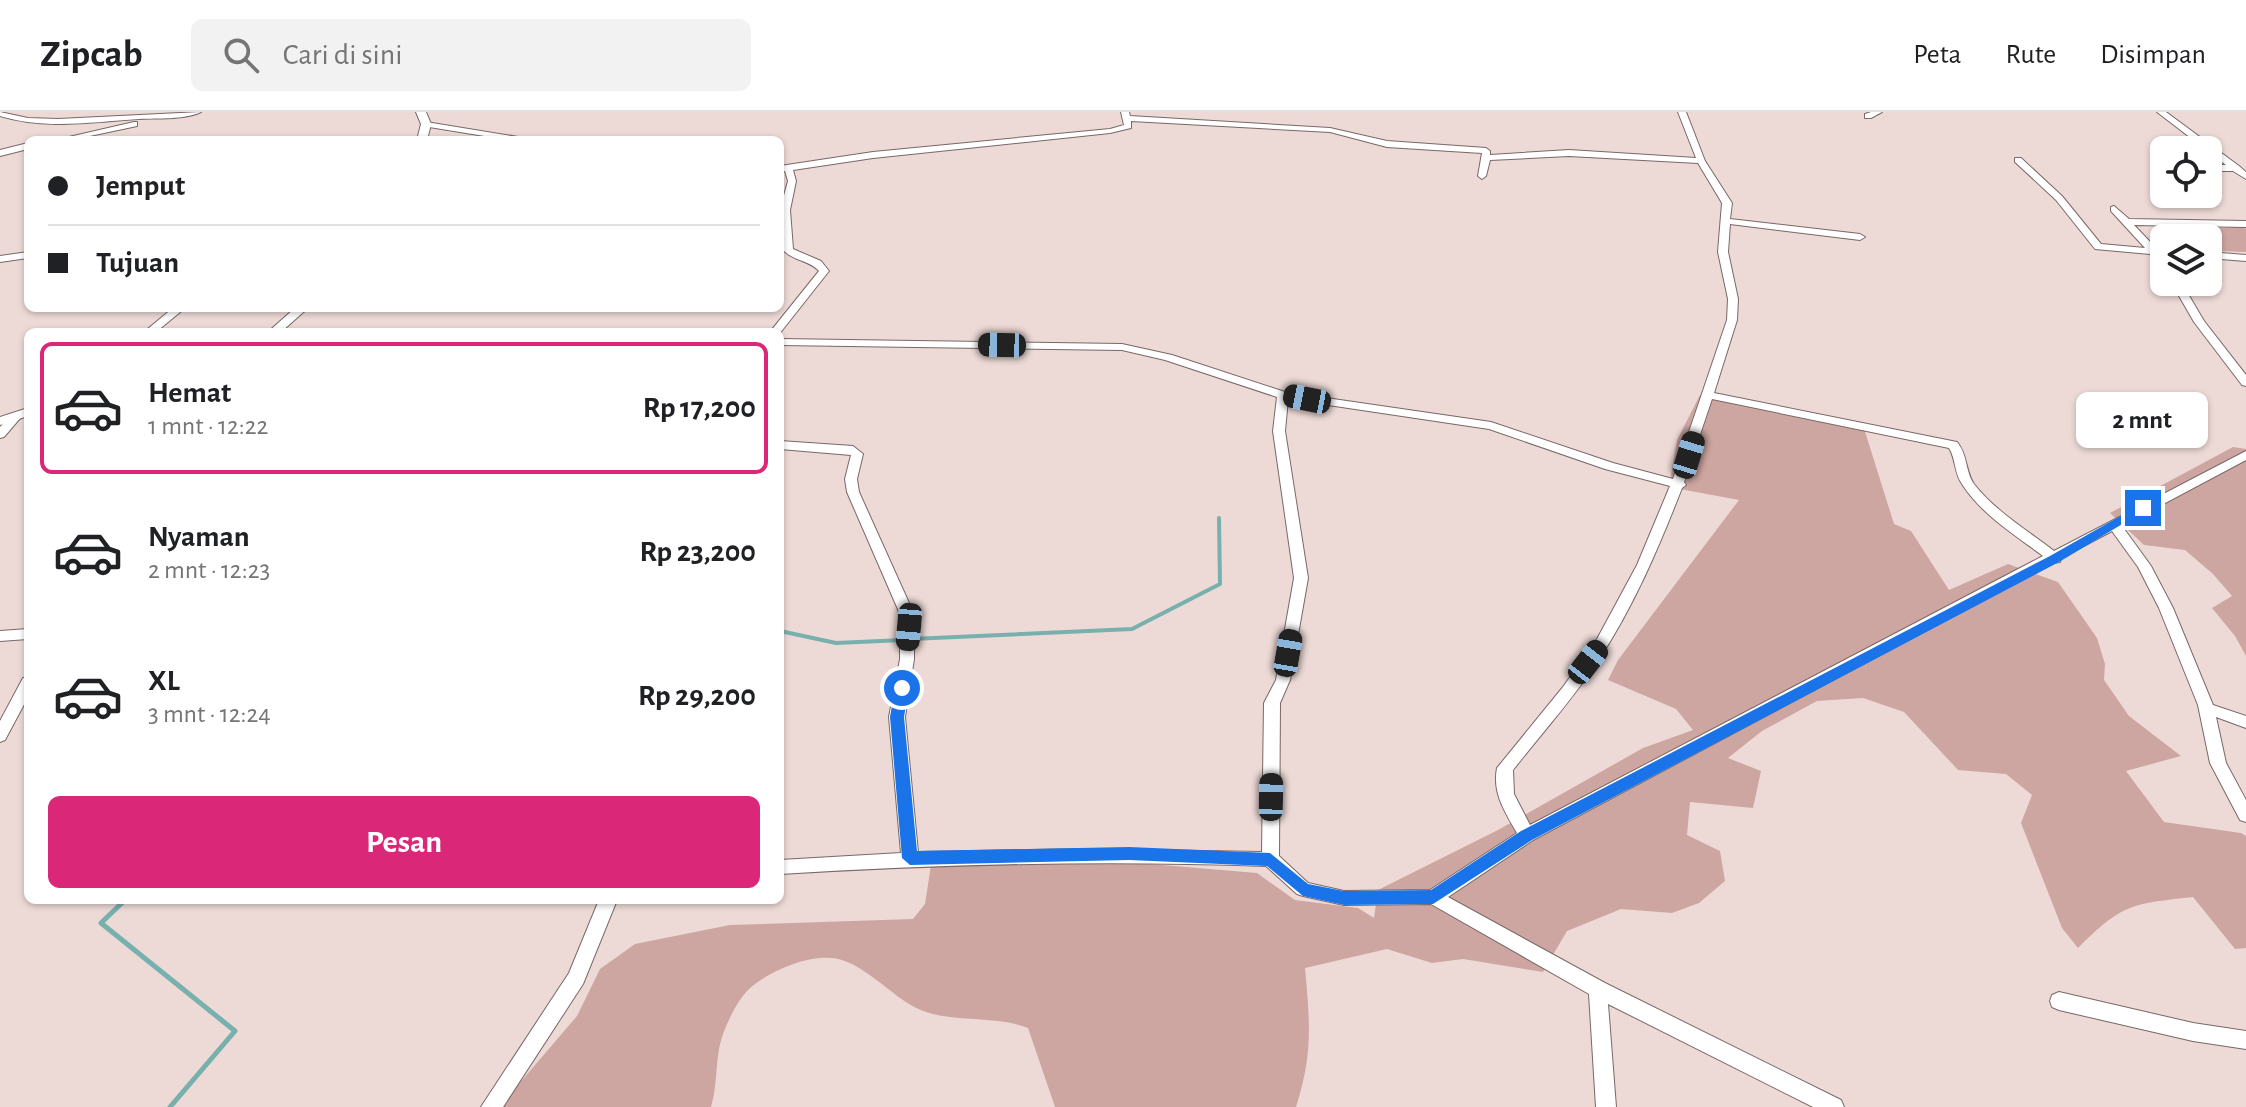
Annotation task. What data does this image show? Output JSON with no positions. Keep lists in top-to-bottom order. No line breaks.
{"page":{"header":"Zipcab","search":"Cari di sini","nav":["Peta","Rute","Disimpan"],"banner":["Jemput","Tujuan"],"list":[{"name":"Hemat","note":"1 mnt · 12:22","value":"Rp 17,200"},{"name":"Nyaman","note":"2 mnt · 12:23","value":"Rp 23,200"},{"name":"XL","note":"3 mnt · 12:24","value":"Rp 29,200"}],"bubble":"2 mnt","buttons":"Pesan"}}
